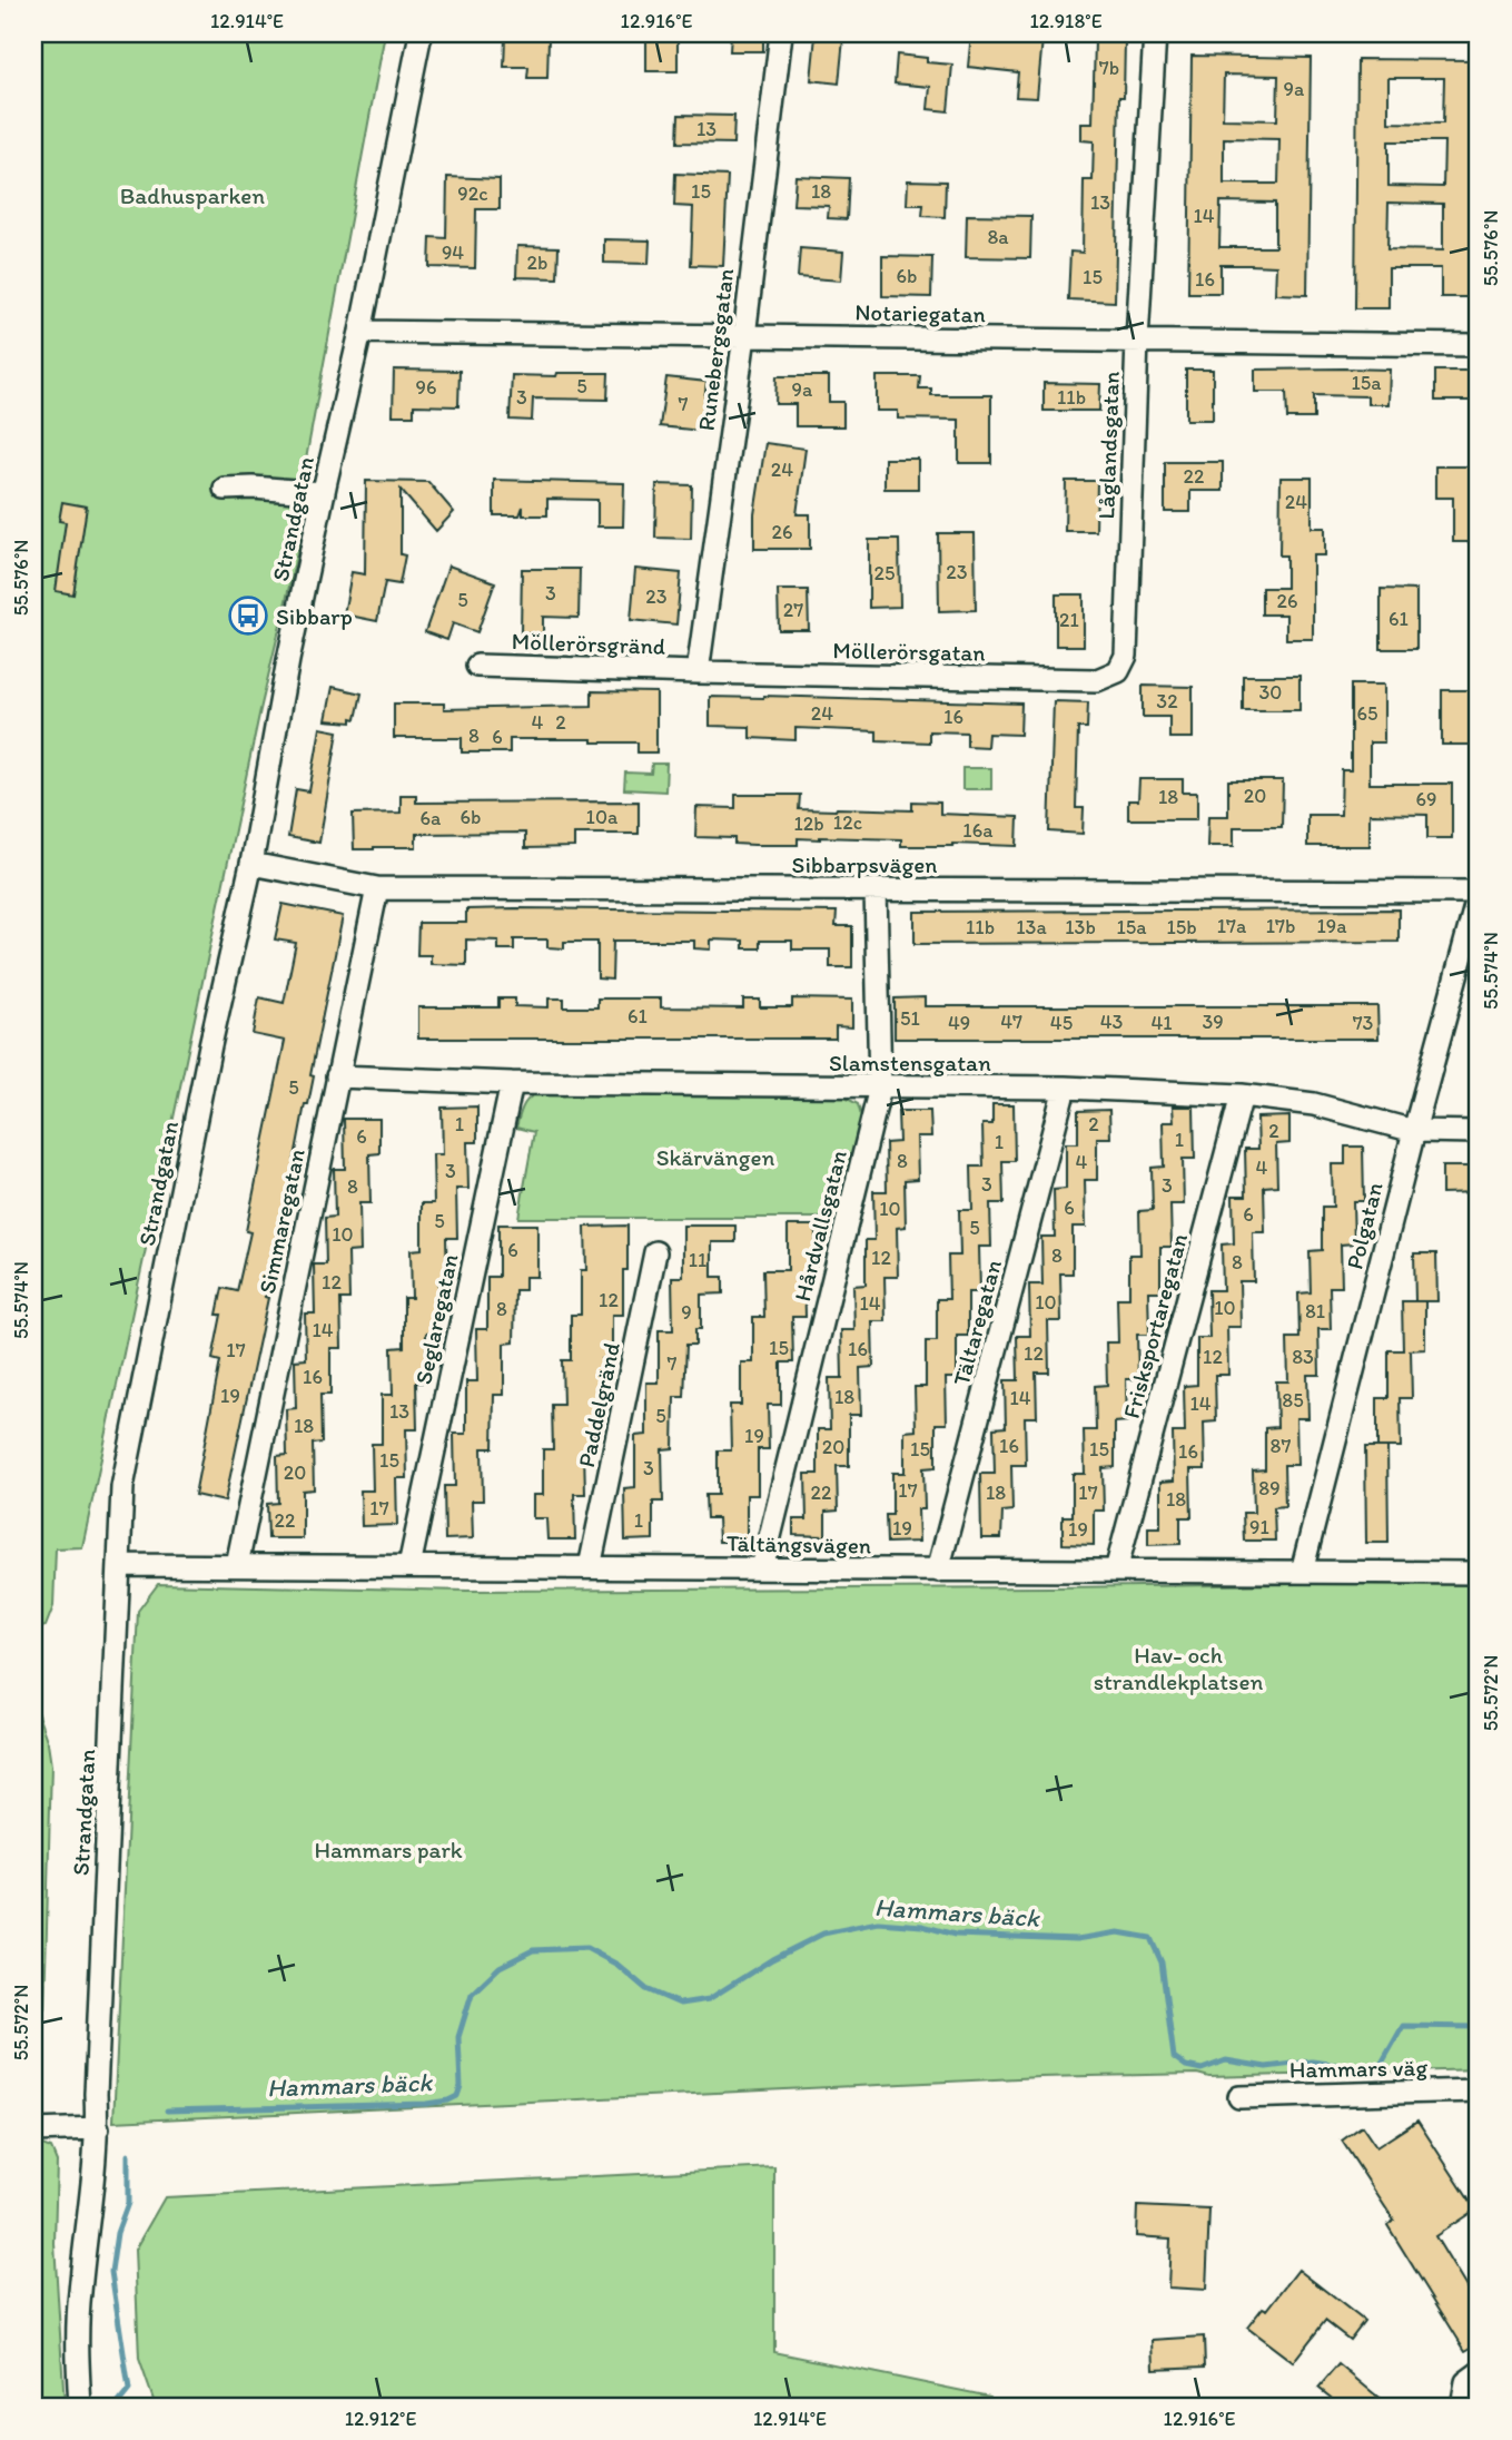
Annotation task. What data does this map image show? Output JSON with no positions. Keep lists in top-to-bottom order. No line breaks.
{"streets":{"street":["Notariegatan","Runebergsgatan","Låglandsgatan","Strandgatan","Möllerörsgränd","Möllerörsgatan","Sibbarpsvägen","Slamstensgatan","Simmaregatan","Hårdvallsgatan","Polgatan","Seglaregatan","Tältaregatan","Frisksportaregatan","Paddelgränd","Tältängsvägen","Hammars väg"]},"crossings":[["Notariegatan","Runebergsgatan"],["Notariegatan","Låglandsgatan"],["Notariegatan","Strandgatan"],["Runebergsgatan","Möllerörsgränd"],["Runebergsgatan","Möllerörsgatan"],["Låglandsgatan","Möllerörsgatan"],["Strandgatan","Sibbarpsvägen"],["Strandgatan","Tältängsvägen"],["Möllerörsgränd","Möllerörsgatan"],["Sibbarpsvägen","Simmaregatan"],["Sibbarpsvägen","Hårdvallsgatan"],["Sibbarpsvägen","Polgatan"],["Slamstensgatan","Simmaregatan"],["Slamstensgatan","Hårdvallsgatan"],["Slamstensgatan","Polgatan"],["Slamstensgatan","Seglaregatan"],["Slamstensgatan","Tältaregatan"],["Slamstensgatan","Frisksportaregatan"],["Simmaregatan","Tältängsvägen"],["Hårdvallsgatan","Tältängsvägen"],["Polgatan","Tältängsvägen"],["Seglaregatan","Tältängsvägen"],["Tältaregatan","Tältängsvägen"],["Frisksportaregatan","Tältängsvägen"],["Paddelgränd","Tältängsvägen"]],"water":["Hammars bäck"],"parks":["Badhusparken","Skärvängen","Hav- och strandlekplatsen","Hammars park"],"places":{"bus stop":["Sibbarp"]},"house_numbers":["7b","9a","13","15","18","92c","13","14","8a","94","2b","6b","15","16","15a","5","96","9a","3","11b","7","24","22","24","26","23","25","3","23","5","26","27","61","21","30","32","24","65","16","4","2","8","6","20","18","69","6b","10a","6a","12c","12b","16a","17a","17b","19a","11b","13a","13b","15a","15b","61","51","47","43","39","49","45","41","73","5","1","2","2","6","1","1","8","4","4","3","3","3","8","6","10","6","5","5","10","6","8","12","11","8","12","12","10","14","10","8","81","9","14","15","16","17","12","12","83","7","16","19","18","14","85","14","13","5","18","19","16","87","20","15","15","16","15","3","20","89","17","22","18","17","18","17","22","1","91","19","19"],"coordinates":["12.914°E","12.916°E","12.918°E","55.576°N","55.574°N","55.572°N","12.912°E"]}
